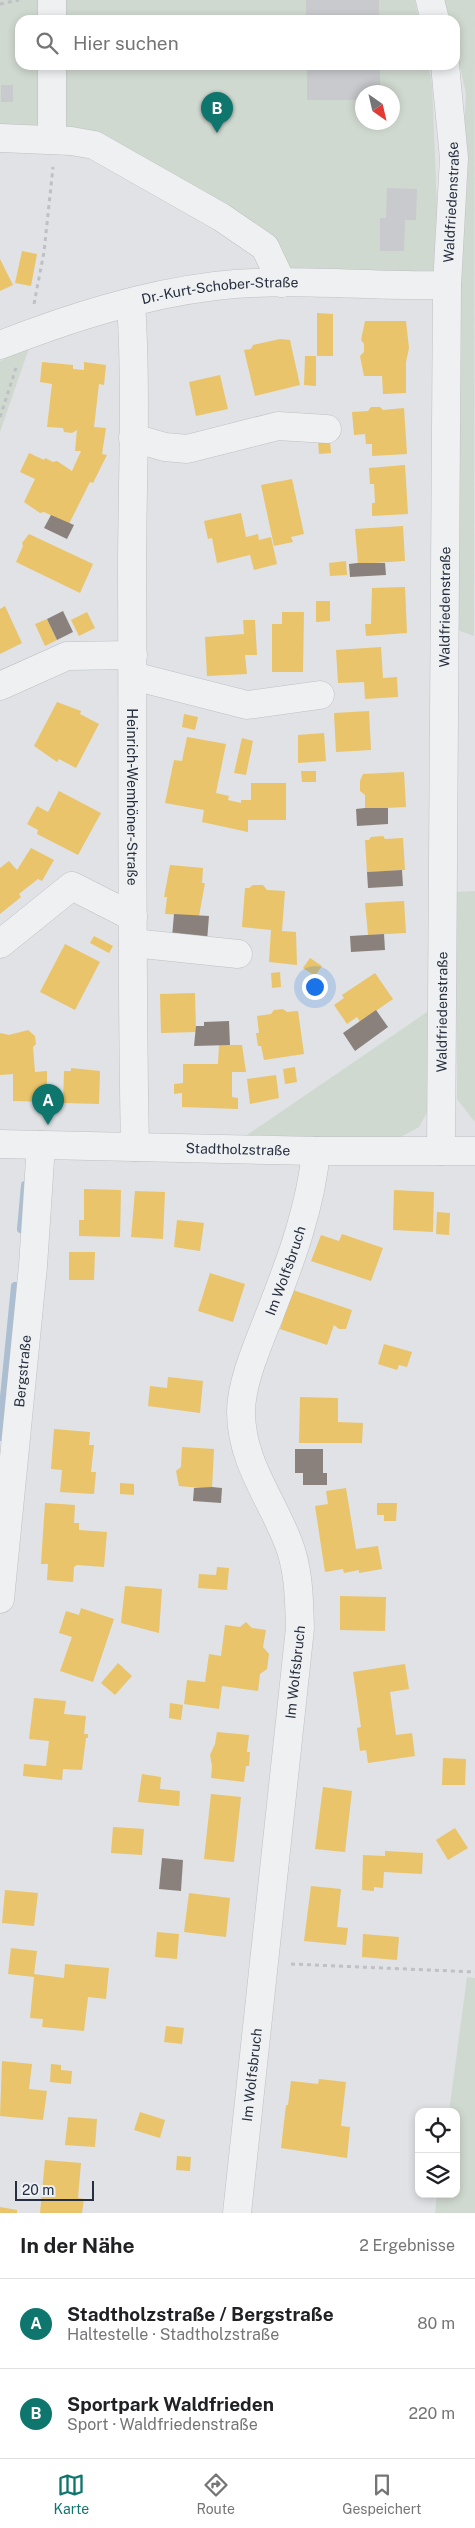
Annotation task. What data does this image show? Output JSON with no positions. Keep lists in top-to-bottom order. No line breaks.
{"streets":{"street":["Waldfriedenstraße","Dr.-Kurt-Schober-Straße","Heinrich-Wemhöner-Straße","Stadtholzstraße","Im Wolfsbruch","Bergstraße"]},"crossings":[["Waldfriedenstraße","Dr.-Kurt-Schober-Straße"],["Waldfriedenstraße","Stadtholzstraße"],["Dr.-Kurt-Schober-Straße","Heinrich-Wemhöner-Straße"],["Heinrich-Wemhöner-Straße","Stadtholzstraße"],["Stadtholzstraße","Im Wolfsbruch"],["Stadtholzstraße","Bergstraße"]],"scale_bar":"20 m","north":"bottom right","page":{"search":"Hier suchen","pins":["B","A"],"scale":"20 m","heading":["In der Nähe","2 Ergebnisse"],"list":[{"mark":"A","name":"Stadtholzstraße / Bergstraße","note":"Haltestelle · Stadtholzstraße","value":"80 m"},{"mark":"B","name":"Sportpark Waldfrieden","note":"Sport · Waldfriedenstraße","value":"220 m"}],"nav":["Karte","Route","Gespeichert"]}}
